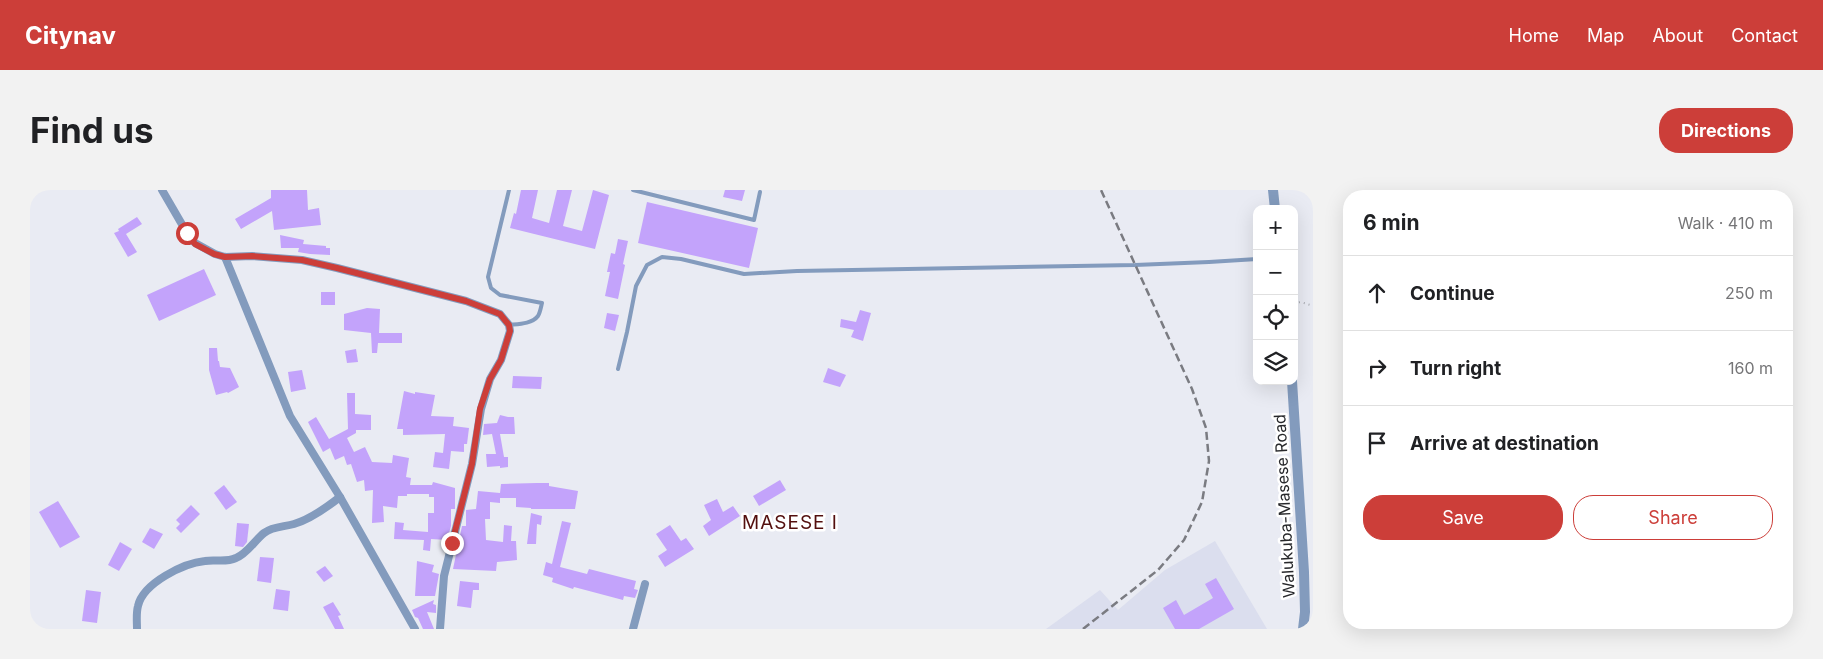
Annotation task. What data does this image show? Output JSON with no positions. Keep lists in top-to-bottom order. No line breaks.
{"streets":{"street":["Walukuba-Masese Road"]},"districts":["MASESE I"],"page":{"header":"Citynav","nav":["Home","Map","About","Contact"],"buttons":["Directions",["Save","Share"]],"title":"Find us","heading":["6 min","Walk · 410 m"],"map_buttons":["+","−"],"list":[["Continue","250 m"],["Turn right","160 m"],"Arrive at destination"]}}
